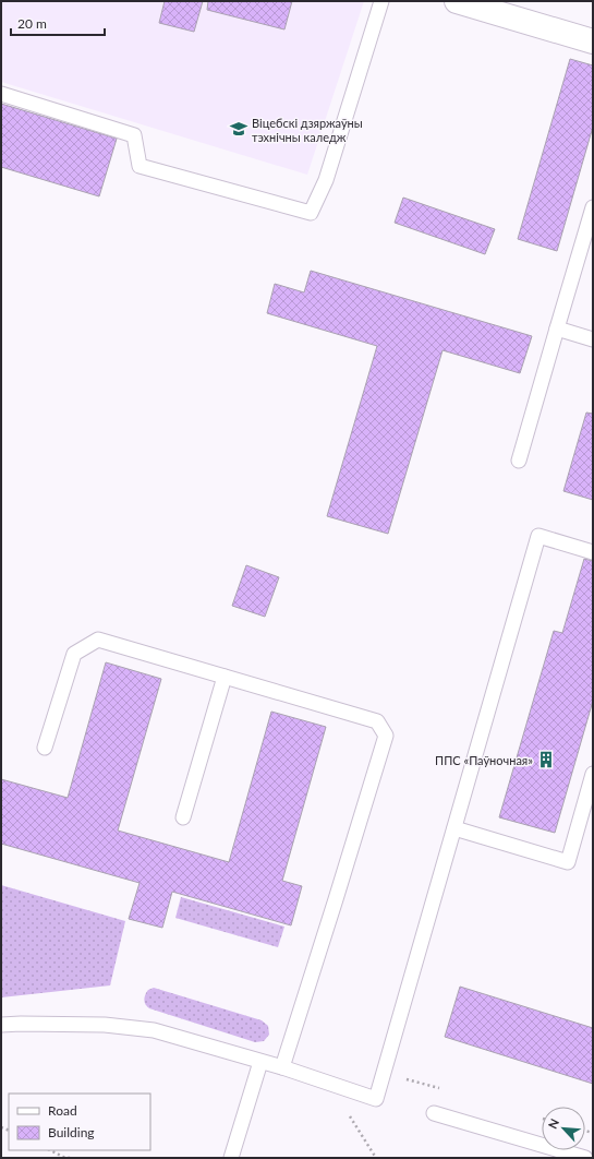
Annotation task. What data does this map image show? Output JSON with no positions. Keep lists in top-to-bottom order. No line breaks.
{"places":{"school or university":["Віцебскі дзяржаўны тэхнічны каледж"],"building":["ППС «Паўночная»"]},"legend":["Road","Building"],"scale_bar":"20 m","north":"top left"}
